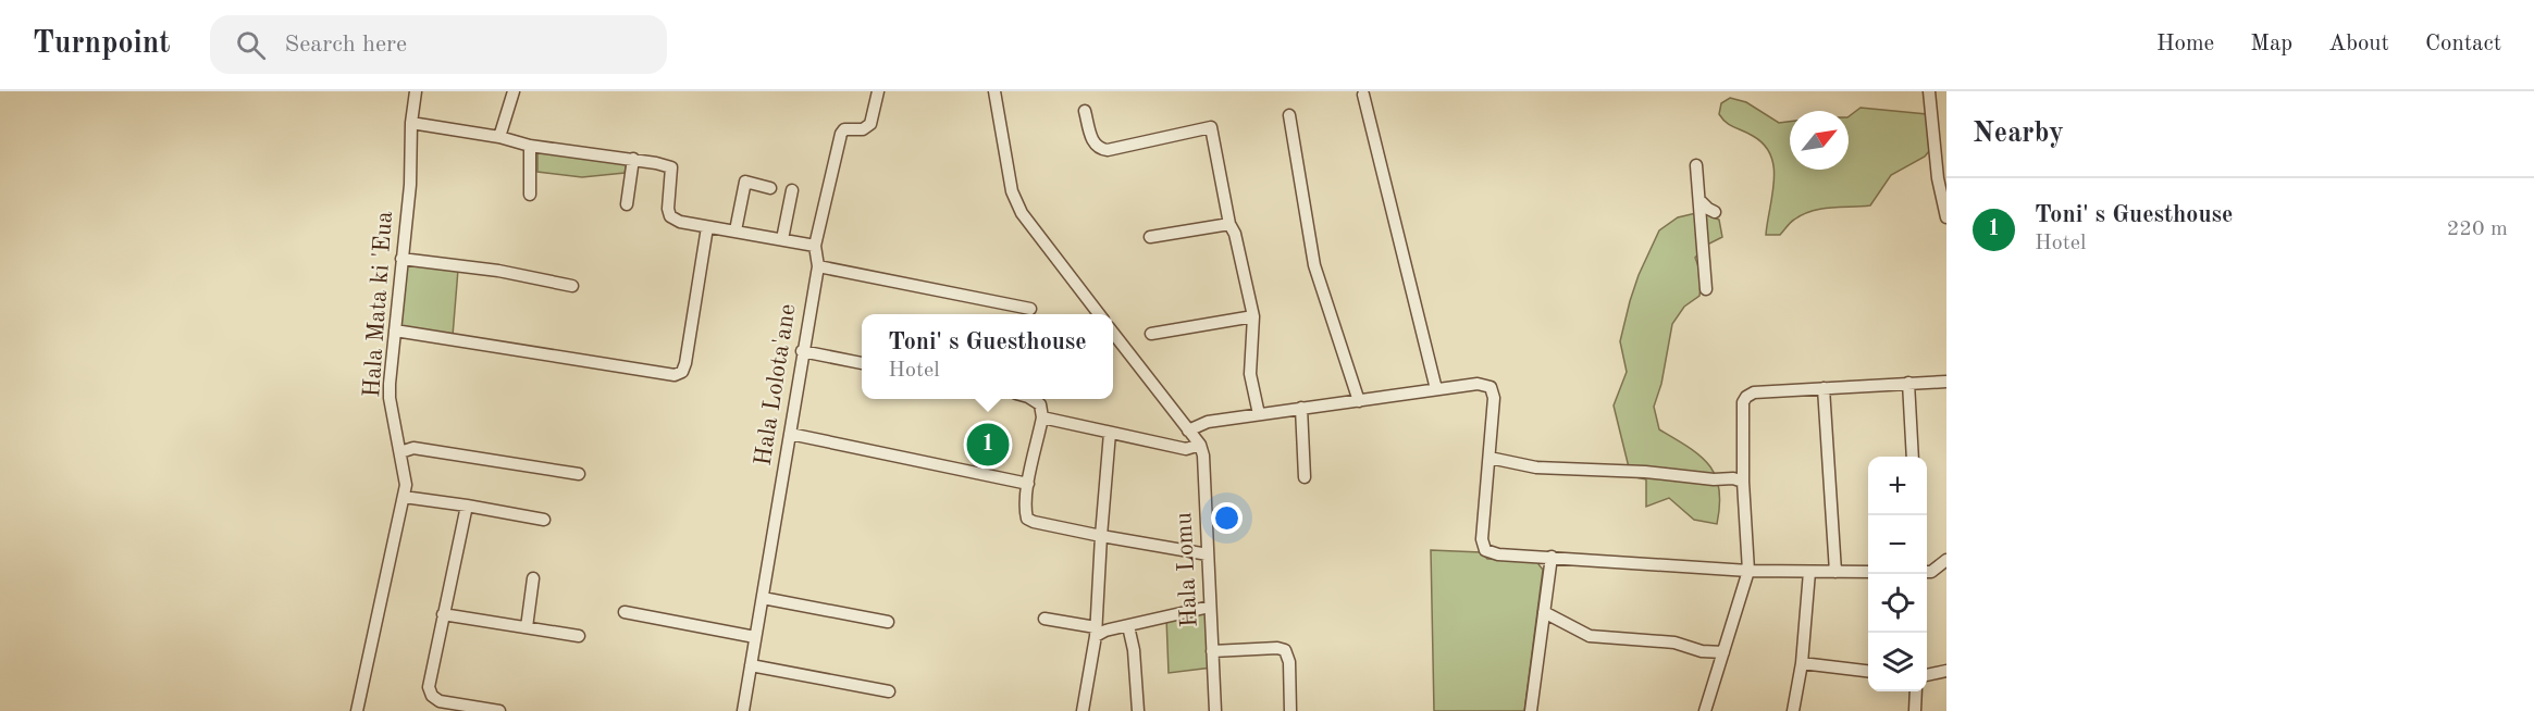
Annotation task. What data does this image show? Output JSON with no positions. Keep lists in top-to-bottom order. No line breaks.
{"streets":{"street":["Hala Mata ki 'Eua","Hala Lolota'ane","Hala Lomu"]},"north":"top right","page":{"header":"Turnpoint","search":"Search here","nav":["Home","Map","About","Contact"],"heading":"Nearby","list":[{"mark":"1","name":"Toni' s Guesthouse","note":"Hotel","value":"220 m"}],"popup":["Toni' s Guesthouse","Hotel"],"pins":"1","map_buttons":["+","−"]}}
